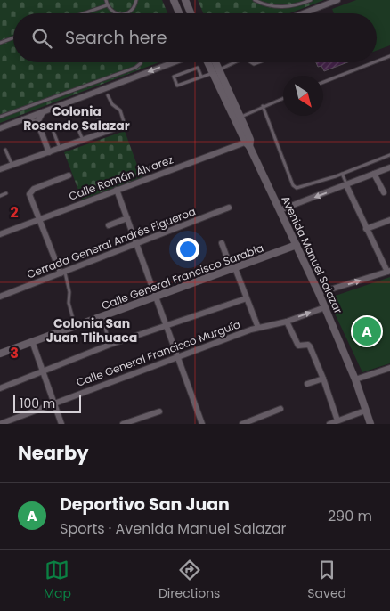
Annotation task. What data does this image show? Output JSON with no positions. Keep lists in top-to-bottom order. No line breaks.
{"streets":{"street":["Calle Román Álvarez","Cerrada General Andrés Figueroa","Avenida Manuel Salazar","Calle General Francisco Sarabia","Calle General Francisco Murguía"]},"crossings":[["Calle Román Álvarez","Avenida Manuel Salazar"],["Avenida Manuel Salazar","Calle General Francisco Sarabia"],["Avenida Manuel Salazar","Calle General Francisco Murguía"]],"districts":["Colonia Rosendo Salazar","Colonia San Juan Tlihuaca"],"scale_bar":"100 m","north":"bottom right","page":{"search":"Search here","pins":"A","scale":"100 m","heading":"Nearby","list":[{"mark":"A","name":"Deportivo San Juan","note":"Sports · Avenida Manuel Salazar","value":"290 m"}],"nav":["Map","Directions","Saved"]},"grid":{"rows":["2","3"]}}
